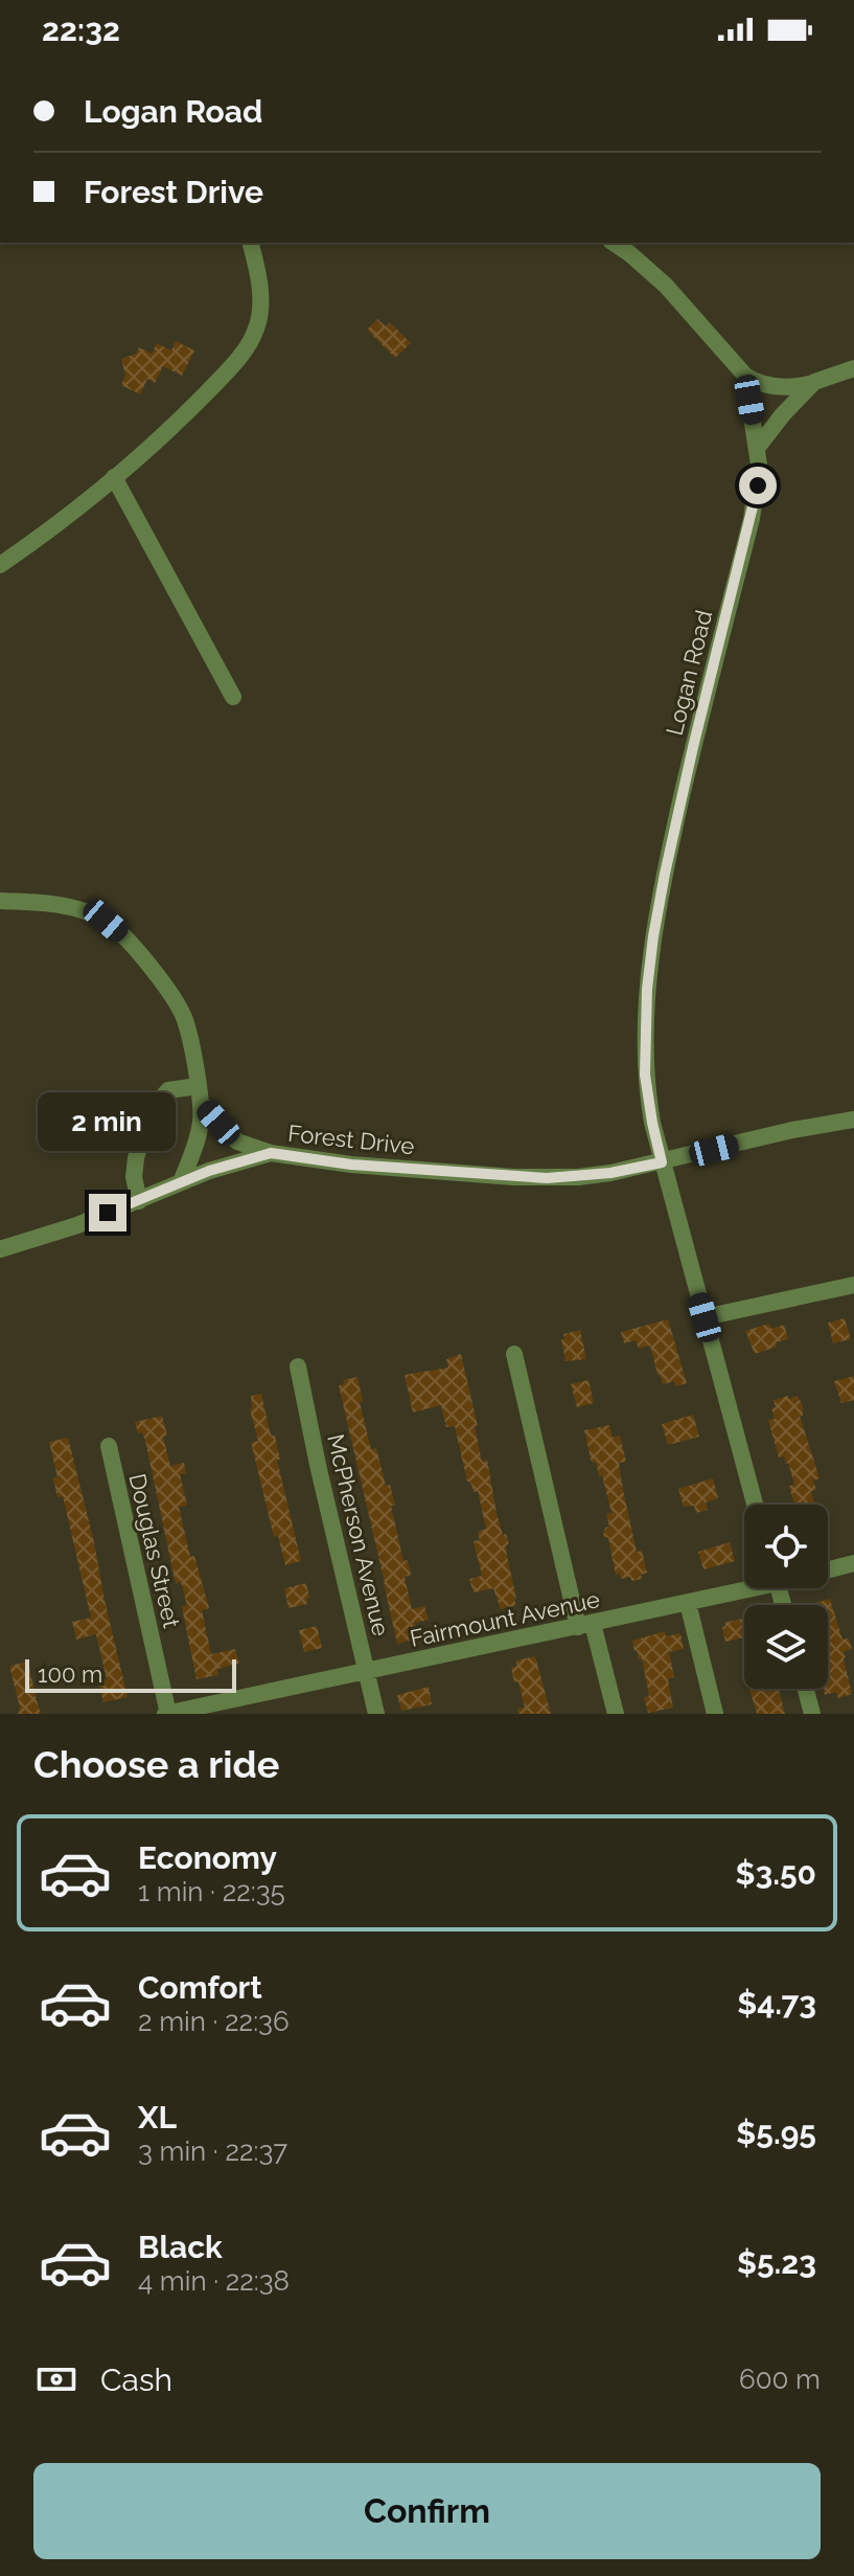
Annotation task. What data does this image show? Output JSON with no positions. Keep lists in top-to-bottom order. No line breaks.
{"streets":{"street":["Logan Road","Forest Drive","McPherson Avenue","Douglas Street","Fairmount Avenue"]},"crossings":[["Logan Road","Forest Drive"],["McPherson Avenue","Fairmount Avenue"],["Douglas Street","Fairmount Avenue"]],"scale_bar":"100 m","page":{"status":"22:32","banner":["Logan Road","Forest Drive"],"bubble":"2 min","scale":"100 m","heading":"Choose a ride","list":[{"name":"Economy","note":"1 min · 22:35","value":"$3.50"},{"name":"Comfort","note":"2 min · 22:36","value":"$4.73"},{"name":"XL","note":"3 min · 22:37","value":"$5.95"},{"name":"Black","note":"4 min · 22:38","value":"$5.23"}],"pay":["Cash","600 m"],"buttons":"Confirm"}}
